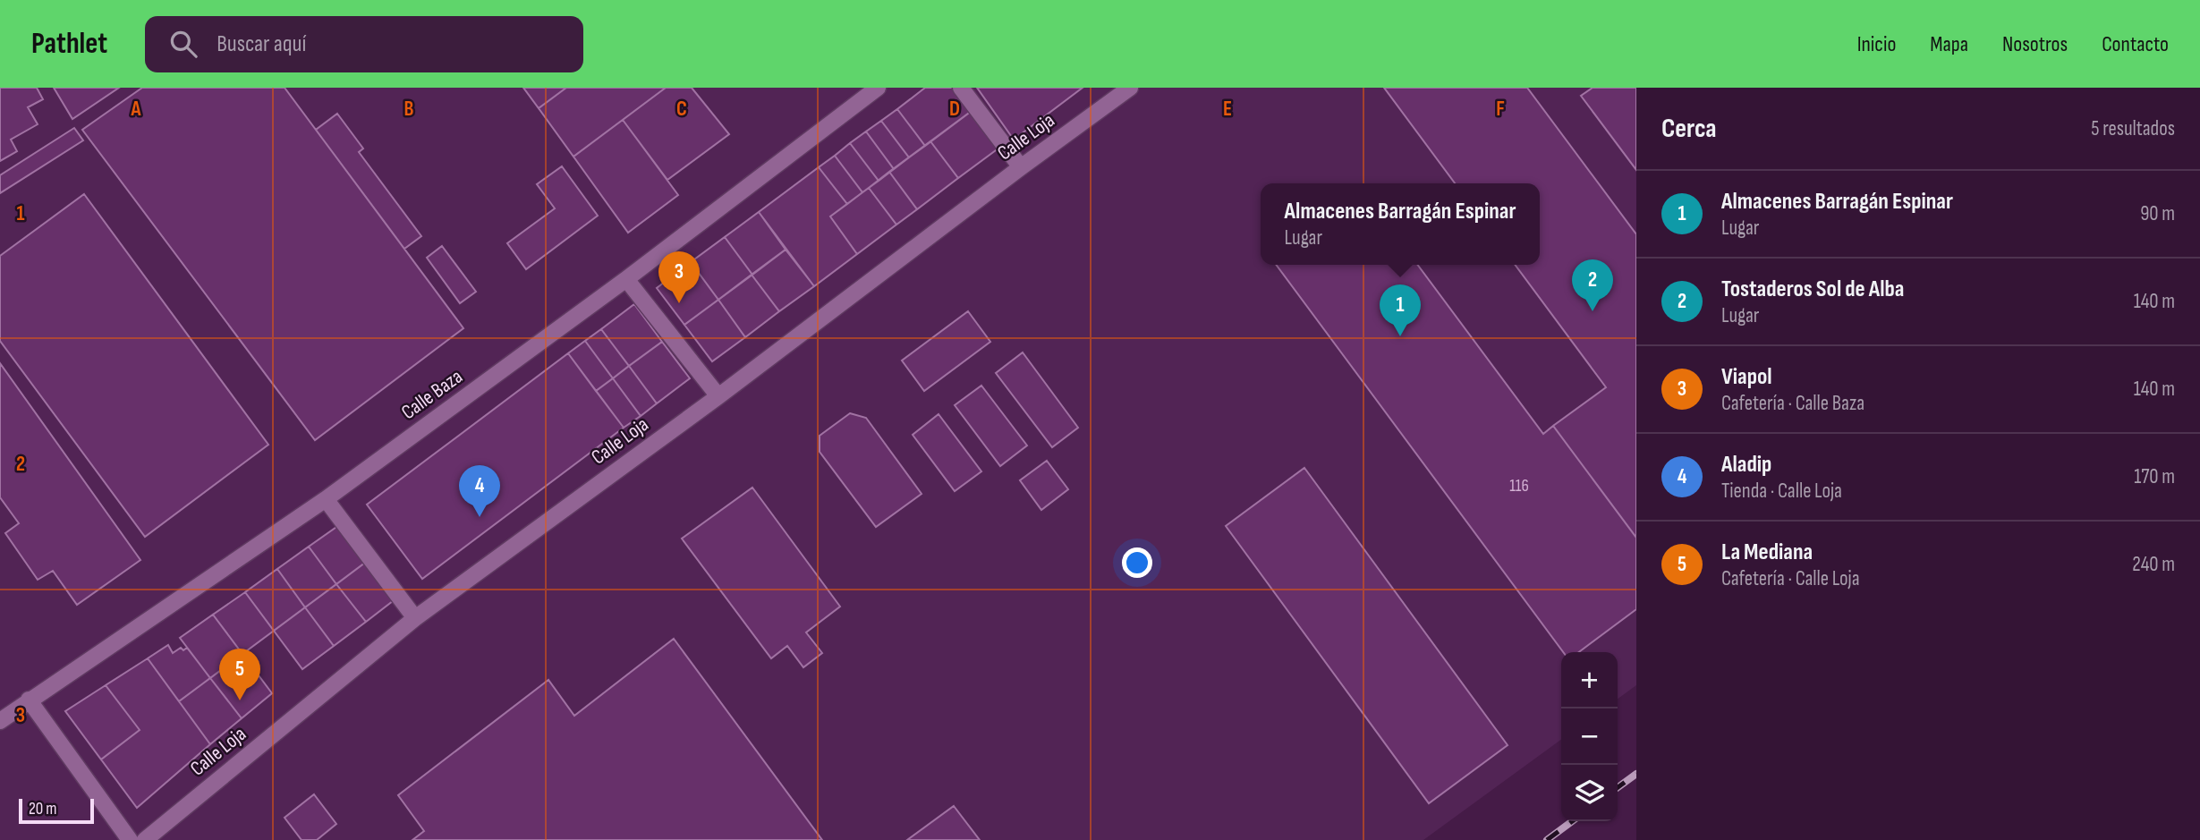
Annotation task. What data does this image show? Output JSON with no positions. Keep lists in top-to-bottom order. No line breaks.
{"streets":{"street":["Calle Loja","Calle Baza"]},"house_numbers":["116"],"scale_bar":"20 m","page":{"header":"Pathlet","search":"Buscar aquí","nav":["Inicio","Mapa","Nosotros","Contacto"],"heading":["Cerca","5 resultados"],"list":[{"mark":"1","name":"Almacenes Barragán Espinar","note":"Lugar","value":"90 m"},{"mark":"2","name":"Tostaderos Sol de Alba","note":"Lugar","value":"140 m"},{"mark":"3","name":"Viapol","note":"Cafetería · Calle Baza","value":"140 m"},{"mark":"4","name":"Aladip","note":"Tienda · Calle Loja","value":"170 m"},{"mark":"5","name":"La Mediana","note":"Cafetería · Calle Loja","value":"240 m"}],"popup":["Almacenes Barragán Espinar","Lugar"],"pins":["3","2","1","4","5"],"map_buttons":["+","−"],"scale":"20 m"},"grid":{"columns":["A","B","C","D","E","F"],"rows":["1","2","3"]}}
